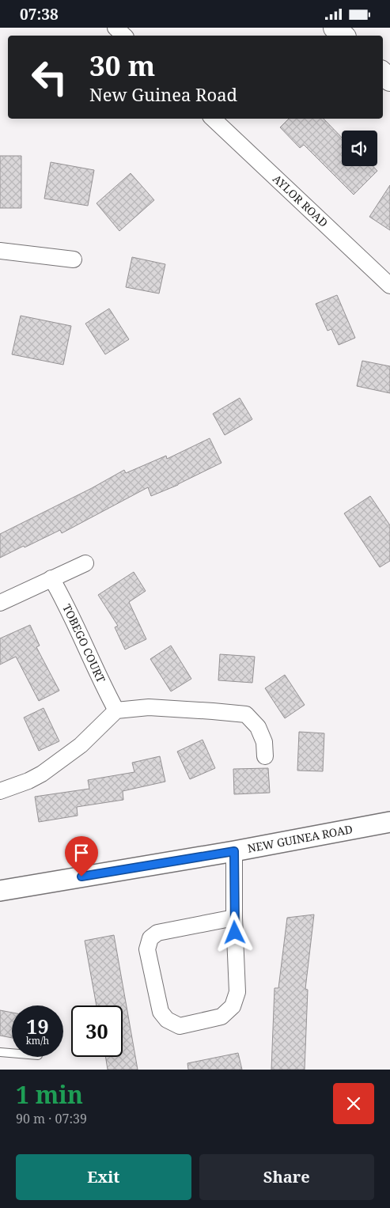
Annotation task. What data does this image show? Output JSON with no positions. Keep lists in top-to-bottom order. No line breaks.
{"streets":{"street":["AYLOR ROAD","TOBEGO COURT","NEW GUINEA ROAD"]},"page":{"status":"07:38","turn":["30 m","New Guinea Road"],"speed":"19 km/h","limit":"30","heading":["1 min","90 m · 07:39"],"buttons":["Exit","Share"]}}
